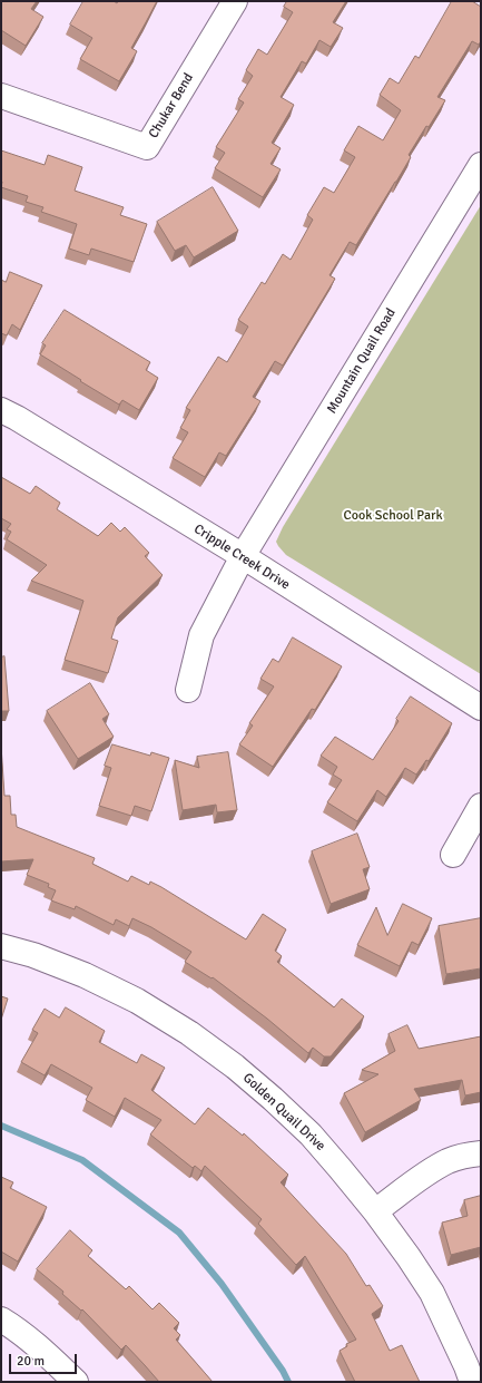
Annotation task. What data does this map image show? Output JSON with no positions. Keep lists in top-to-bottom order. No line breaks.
{"streets":{"street":["Chukar Bend","Mountain Quail Road","Cripple Creek Drive","Golden Quail Drive"]},"crossings":[["Mountain Quail Road","Cripple Creek Drive"]],"parks":["Cook School Park"],"scale_bar":"20 m"}
